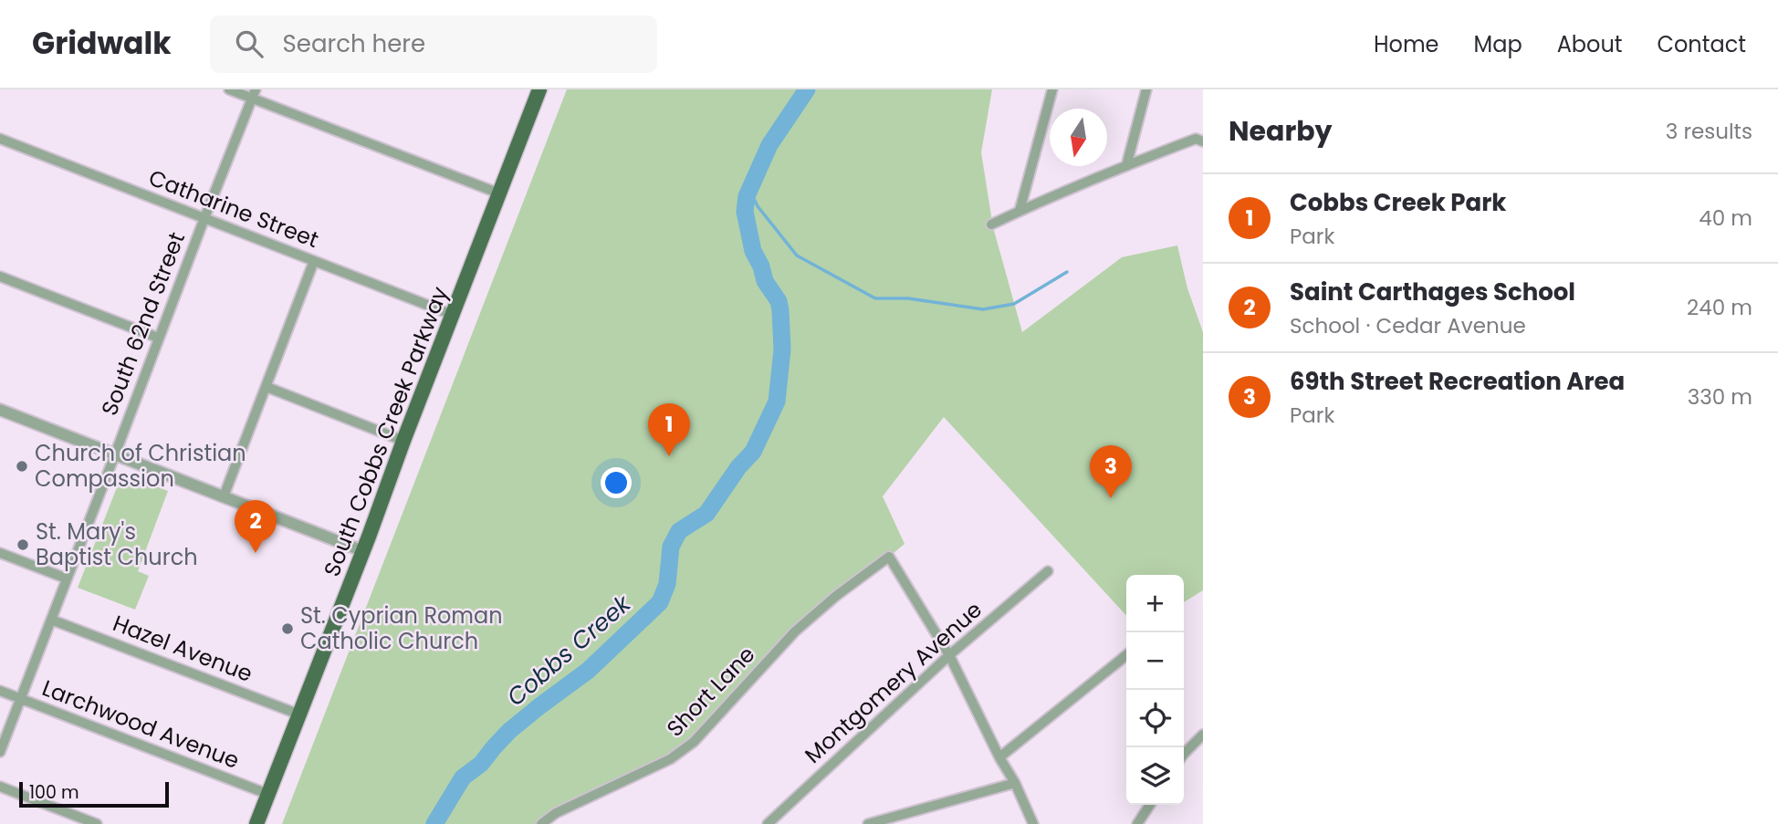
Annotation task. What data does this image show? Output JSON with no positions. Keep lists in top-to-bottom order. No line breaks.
{"streets":{"main road":["South Cobbs Creek Parkway"],"street":["Catharine Street","South 62nd Street","Hazel Avenue","Montgomery Avenue","Short Lane","Larchwood Avenue"]},"crossings":[["Catharine Street","South 62nd Street"],["Catharine Street","South Cobbs Creek Parkway"],["South 62nd Street","Hazel Avenue"],["South 62nd Street","Larchwood Avenue"],["South Cobbs Creek Parkway","Hazel Avenue"],["South Cobbs Creek Parkway","Larchwood Avenue"],["Montgomery Avenue","Short Lane"]],"water":["Cobbs Creek"],"places":["Church of Christian Compassion","St. Mary's Baptist Church","St. Cyprian Roman Catholic Church"],"scale_bar":"100 m","north":"bottom","page":{"header":"Gridwalk","search":"Search here","nav":["Home","Map","About","Contact"],"heading":["Nearby","3 results"],"list":[{"mark":"1","name":"Cobbs Creek Park","note":"Park","value":"40 m"},{"mark":"2","name":"Saint Carthages School","note":"School · Cedar Avenue","value":"240 m"},{"mark":"3","name":"69th Street Recreation Area","note":"Park","value":"330 m"}],"pins":["1","3","2"],"map_buttons":["+","−"],"scale":"100 m"}}
